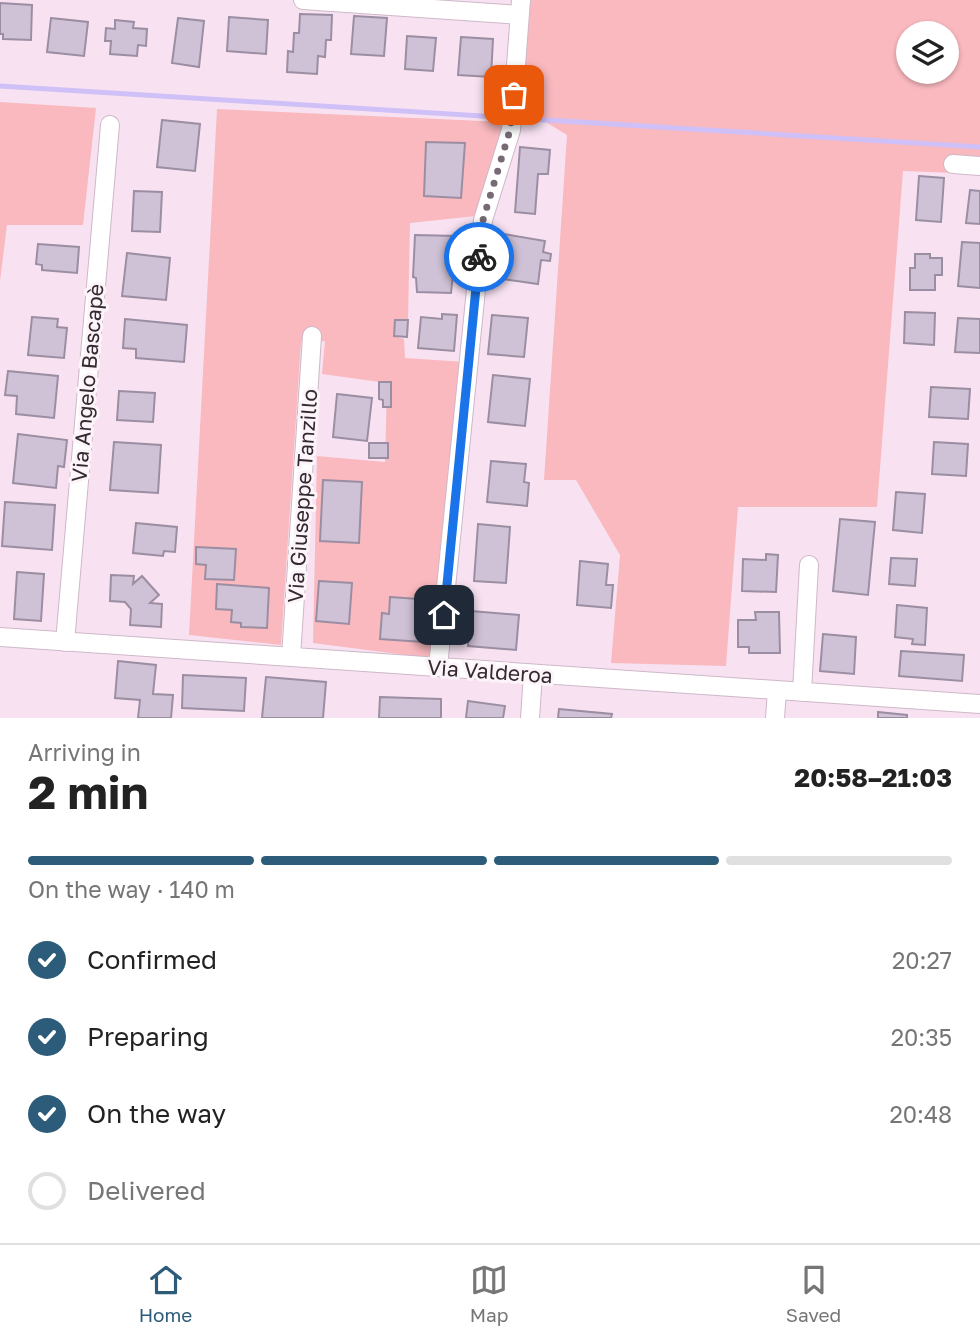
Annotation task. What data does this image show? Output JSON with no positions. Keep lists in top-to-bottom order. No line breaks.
{"streets":{"street":["Via Angelo Bascapè","Via Giuseppe Tanzillo","Via Valderoa"]},"crossings":[["Via Angelo Bascapè","Via Valderoa"],["Via Giuseppe Tanzillo","Via Valderoa"]],"page":{"heading":["2 min","Arriving in","20:58–21:03"],"bar":"On the way · 140 m","list":[["Confirmed","20:27"],["Preparing","20:35"],["On the way","20:48"],"Delivered"],"tabs":["Home","Map","Saved"]}}
